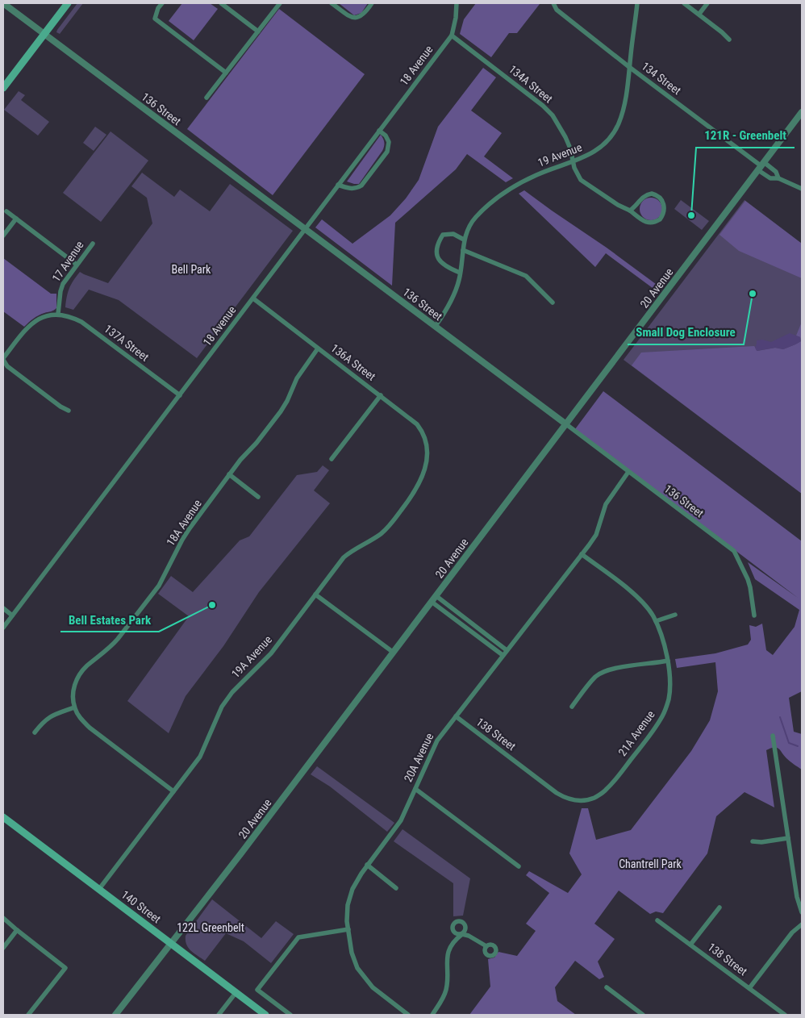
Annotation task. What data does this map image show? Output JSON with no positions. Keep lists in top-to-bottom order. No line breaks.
{"streets":{"main road":["140 Street"],"street":["18 Avenue","134 Street","134A Street","136 Street","19 Avenue","17 Avenue","20 Avenue","137A Street","136A Street","18A Avenue","19A Avenue","21A Avenue","138 Street","20A Avenue"]},"crossings":[["18 Avenue","134A Street"],["18 Avenue","136 Street"],["18 Avenue","137A Street"],["18 Avenue","136A Street"],["134 Street","19 Avenue"],["134 Street","20 Avenue"],["134A Street","19 Avenue"],["136 Street","19 Avenue"],["136 Street","20 Avenue"],["136 Street","20A Avenue"],["17 Avenue","137A Street"],["20 Avenue","140 Street"],["136A Street","18A Avenue"],["136A Street","19A Avenue"],["19A Avenue","140 Street"],["21A Avenue","138 Street"],["138 Street","20A Avenue"]],"parks":["Bell Park","Chantrell Park","122L Greenbelt"],"places":["121R - Greenbelt","Small Dog Enclosure","Bell Estates Park"]}
